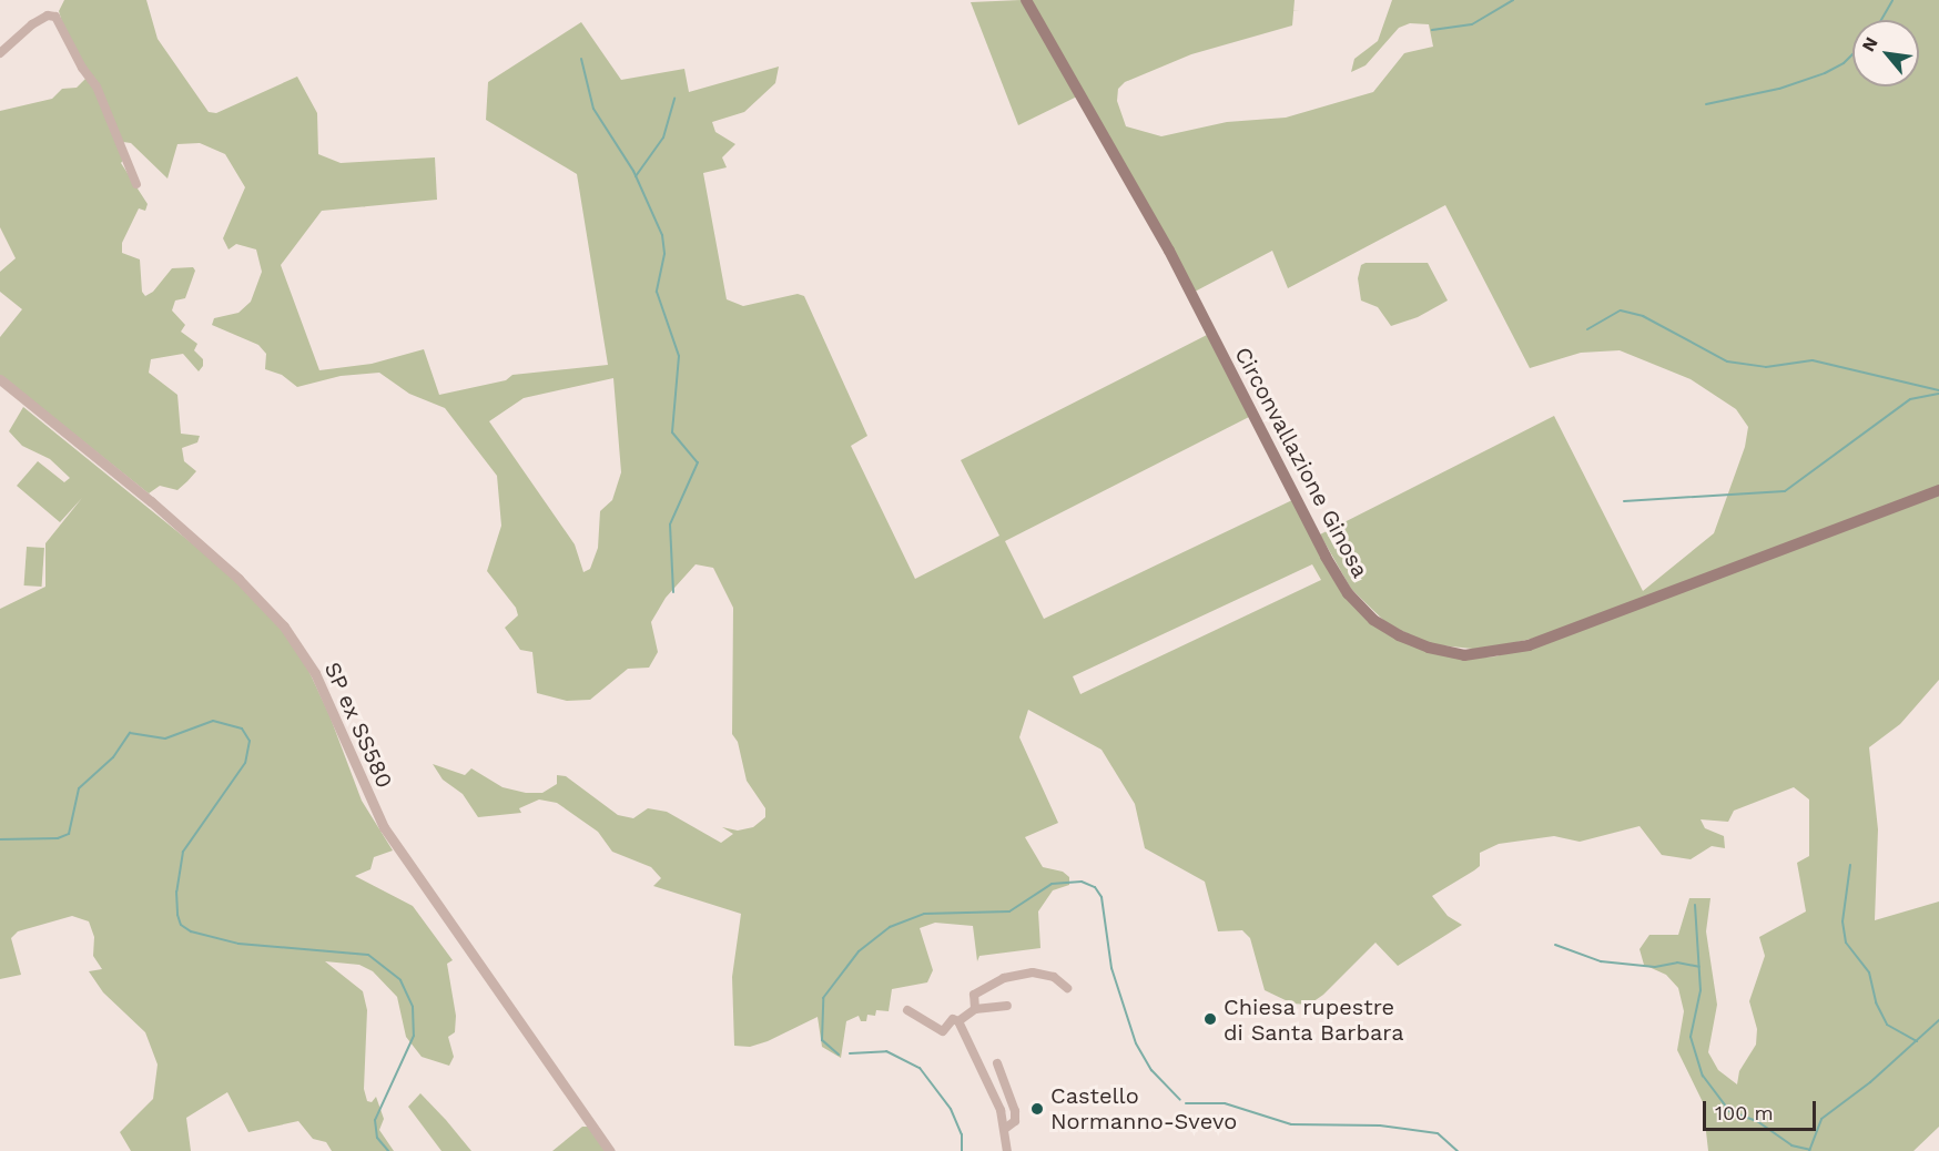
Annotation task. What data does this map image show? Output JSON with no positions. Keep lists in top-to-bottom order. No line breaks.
{"streets":{"main road":["Circonvallazione Ginosa"],"street":["SP ex SS580"]},"places":["Chiesa rupestre di Santa Barbara","Castello Normanno-Svevo"],"scale_bar":"100 m","north":"top left"}
